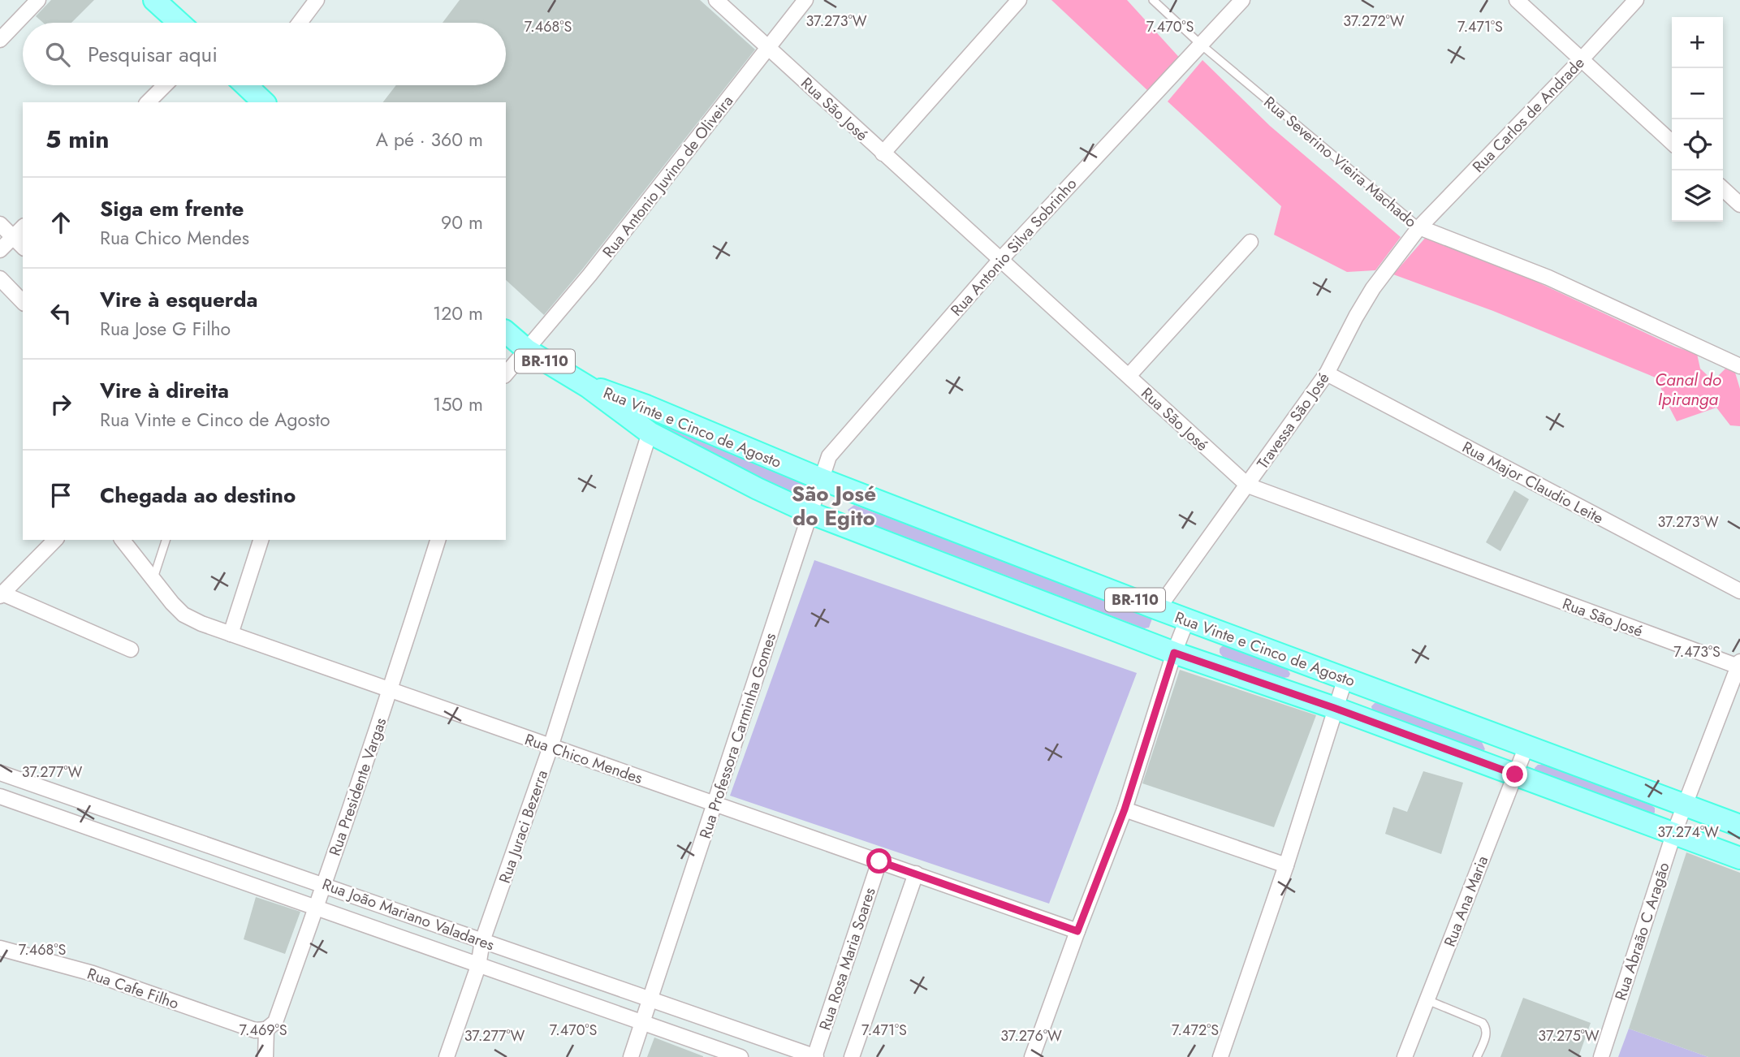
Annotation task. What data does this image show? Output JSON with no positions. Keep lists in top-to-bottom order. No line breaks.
{"streets":{"main road":["BR-110","Rua Vinte e Cinco de Agosto"],"street":["Rua São José","Rua Carlos de Andrade","Rua Severino Vieira Machado","Rua Antonio Juvino de Oliveira","Rua Antonio Silva Sobrinho","Travessa São José","Rua Major Claudio Leite","Rua Professora Carminha Gomes","Rua Chico Mendes","Rua Presidente Vargas","Rua Juraci Bezerra","Rua Ana Maria","Rua João Mariano Valadares","Rua Abraão C Aragão","Rua Rosa Maria Soares","Rua Cafe Filho"]},"crossings":[["Rua São José","Rua Antonio Juvino de Oliveira"],["Rua São José","Rua Antonio Silva Sobrinho"],["Rua São José","Travessa São José"],["Rua São José","Rua Abraão C Aragão"],["Rua Carlos de Andrade","Rua Severino Vieira Machado"],["Rua Carlos de Andrade","Travessa São José"],["Rua Severino Vieira Machado","Rua Antonio Silva Sobrinho"],["Rua Severino Vieira Machado","Travessa São José"],["Rua Antonio Juvino de Oliveira","BR-110"],["Rua Antonio Silva Sobrinho","Rua Vinte e Cinco de Agosto"],["Rua Antonio Silva Sobrinho","Rua Professora Carminha Gomes"],["BR-110","Rua Vinte e Cinco de Agosto"],["Travessa São José","Rua Vinte e Cinco de Agosto"],["Travessa São José","Rua Major Claudio Leite"],["Rua Vinte e Cinco de Agosto","Rua Professora Carminha Gomes"],["Rua Vinte e Cinco de Agosto","Rua Juraci Bezerra"],["Rua Vinte e Cinco de Agosto","Rua Ana Maria"],["Rua Vinte e Cinco de Agosto","Rua Abraão C Aragão"],["Rua Professora Carminha Gomes","Rua Chico Mendes"],["Rua Professora Carminha Gomes","Rua João Mariano Valadares"],["Rua Chico Mendes","Rua Presidente Vargas"],["Rua Chico Mendes","Rua Juraci Bezerra"],["Rua Chico Mendes","Rua Rosa Maria Soares"],["Rua Presidente Vargas","Rua João Mariano Valadares"],["Rua Presidente Vargas","Rua Cafe Filho"],["Rua Juraci Bezerra","Rua João Mariano Valadares"],["Rua João Mariano Valadares","Rua Rosa Maria Soares"]],"districts":["São José do Egito"],"water":["Canal do Ipiranga"],"page":{"map_buttons":["+","−"],"search":"Pesquisar aqui","heading":["5 min","A pé · 360 m"],"list":[["Siga em frente","Rua Chico Mendes","90 m"],["Vire à esquerda","Rua Jose G Filho","120 m"],["Vire à direita","Rua Vinte e Cinco de Agosto","150 m"],"Chegada ao destino"]},"coordinates":["37.273°W","37.272°W","7.468°S","7.470°S","7.471°S","7.473°S","37.277°W","37.274°W","7.469°S","7.472°S","37.276°W","37.275°W"]}
